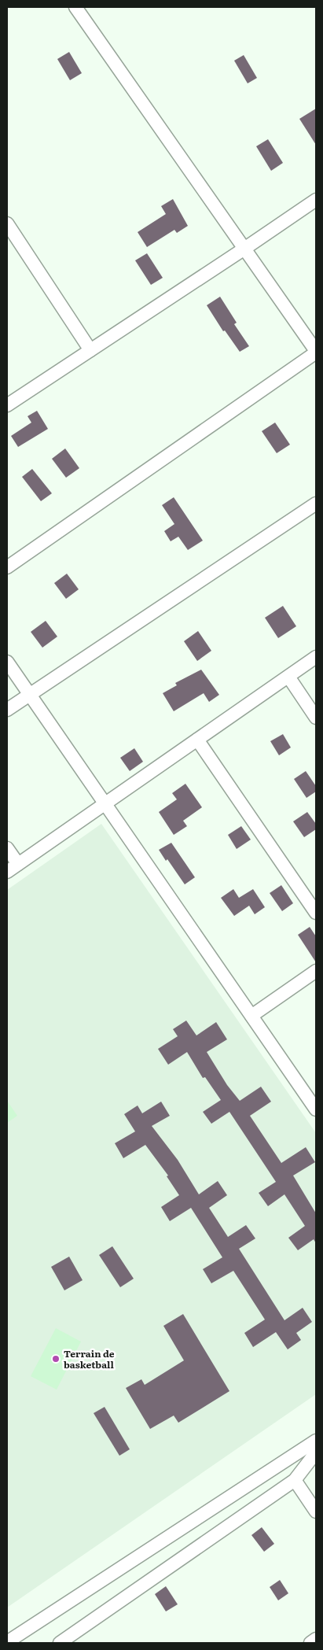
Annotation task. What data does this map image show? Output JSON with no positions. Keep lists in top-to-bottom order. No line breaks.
{"places":["Terrain de basketball"]}
